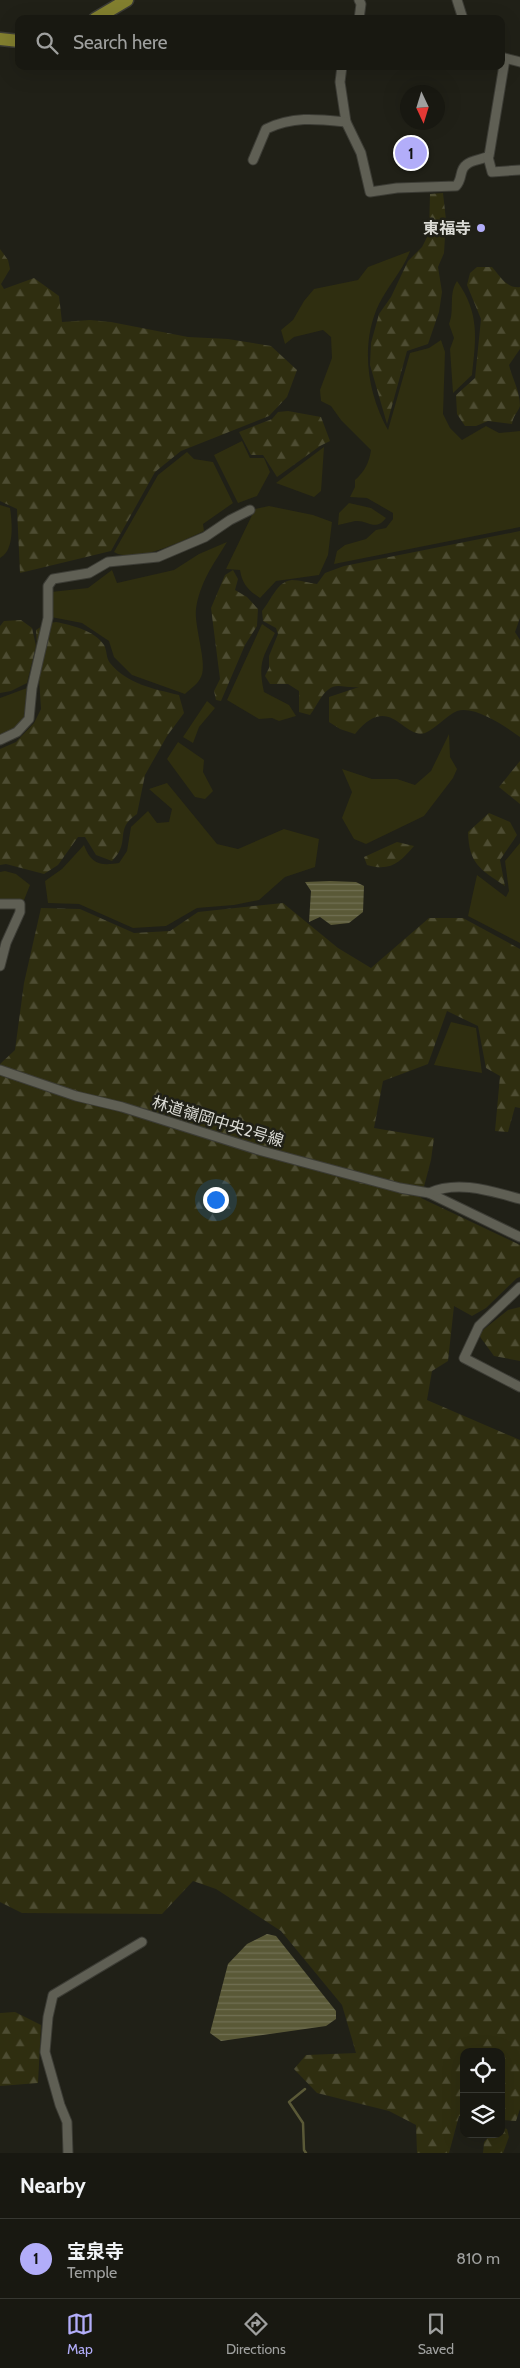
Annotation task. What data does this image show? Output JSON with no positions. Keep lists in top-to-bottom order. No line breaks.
{"streets":{"street":["林道嶺岡中央2号線"]},"places":["東福寺"],"north":"bottom","page":{"search":"Search here","pins":"1","heading":"Nearby","list":[{"mark":"1","name":"宝泉寺","note":"Temple","value":"810 m"}],"nav":["Map","Directions","Saved"]}}
